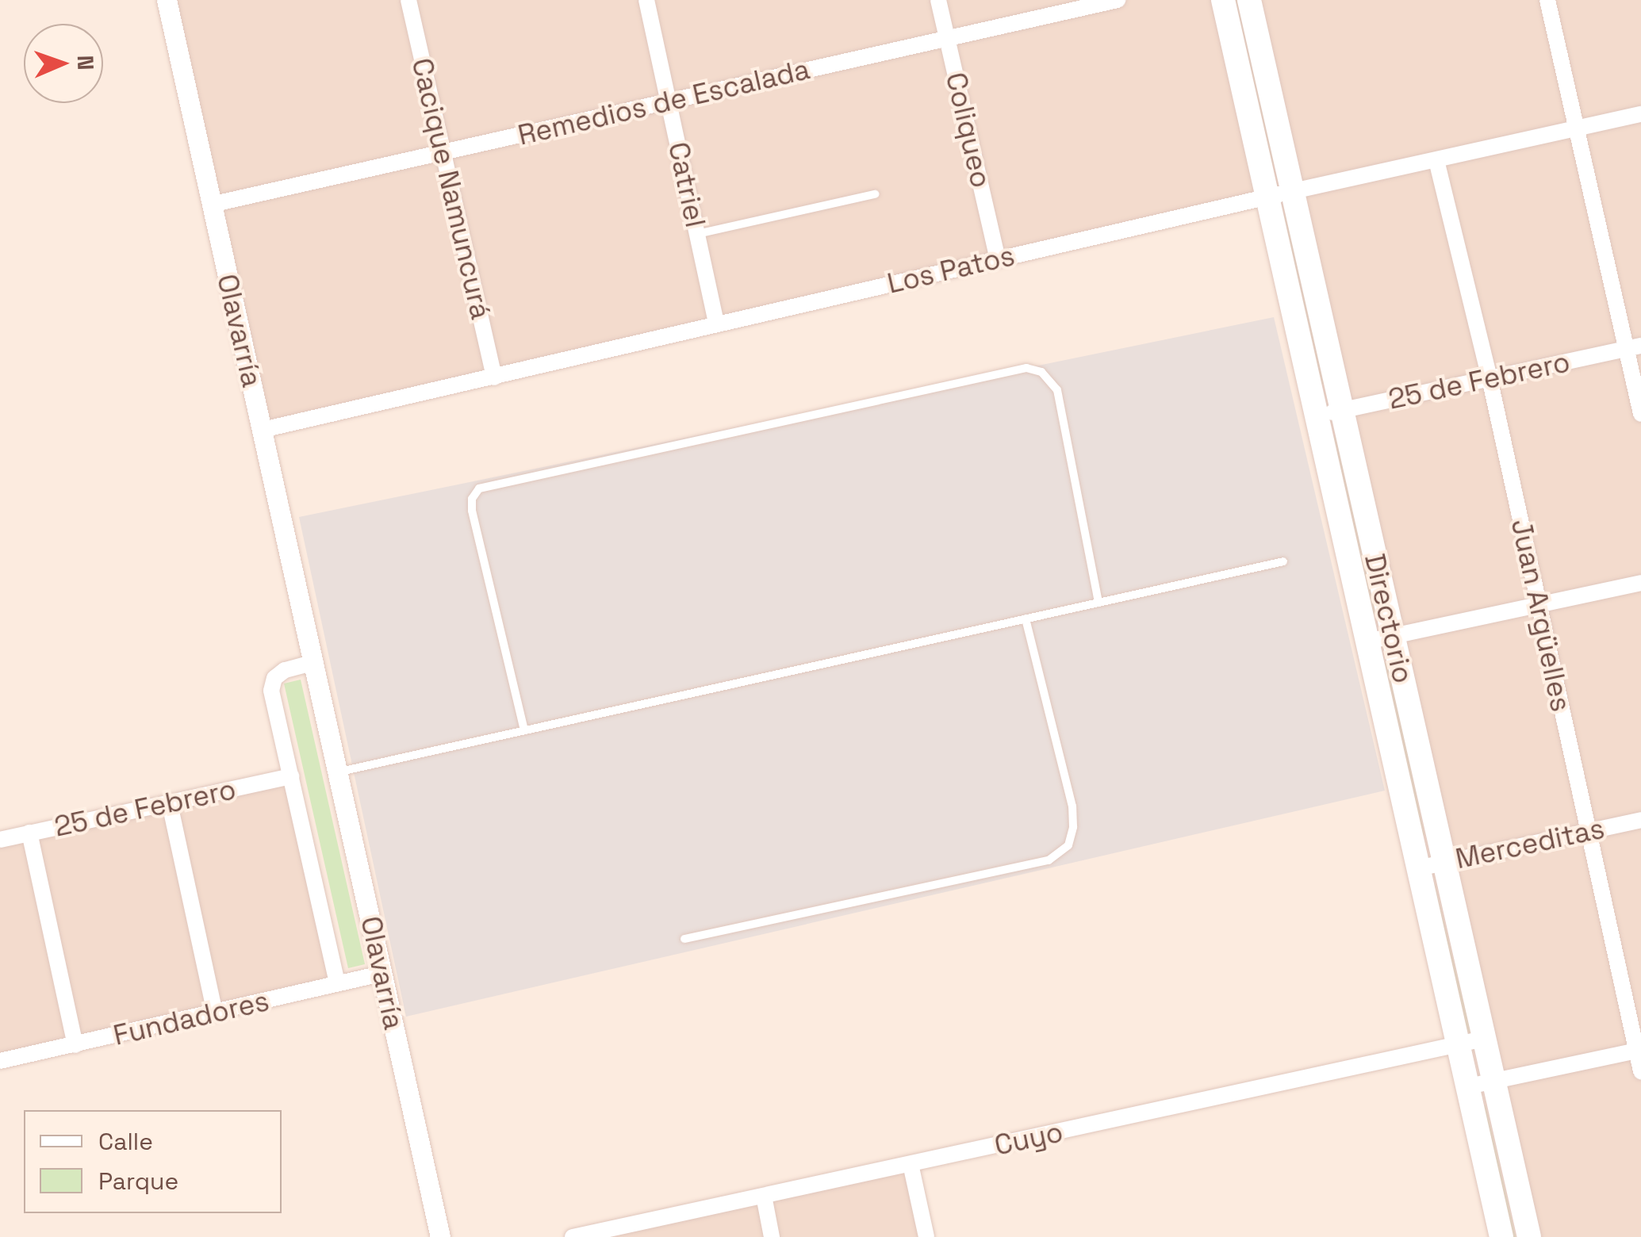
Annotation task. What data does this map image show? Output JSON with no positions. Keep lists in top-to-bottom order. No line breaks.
{"streets":{"main road":["Directorio"],"street":["Remedios de Escalada","Coliqueo","Catriel","Cacique Namuncurá","Los Patos","Olavarría","25 de Febrero","Juan Argüelles","Merceditas","Fundadores","Cuyo"]},"crossings":[["Remedios de Escalada","Coliqueo"],["Remedios de Escalada","Catriel"],["Remedios de Escalada","Cacique Namuncurá"],["Remedios de Escalada","Olavarría"],["Coliqueo","Los Patos"],["Catriel","Los Patos"],["Cacique Namuncurá","Los Patos"],["Los Patos","Olavarría"],["Los Patos","Juan Argüelles"],["Los Patos","Directorio"],["Olavarría","25 de Febrero"],["Olavarría","Fundadores"],["25 de Febrero","Juan Argüelles"],["25 de Febrero","Directorio"],["Juan Argüelles","Merceditas"],["Directorio","Merceditas"],["Directorio","Cuyo"]],"legend":["Calle","Parque"],"north":"right"}
